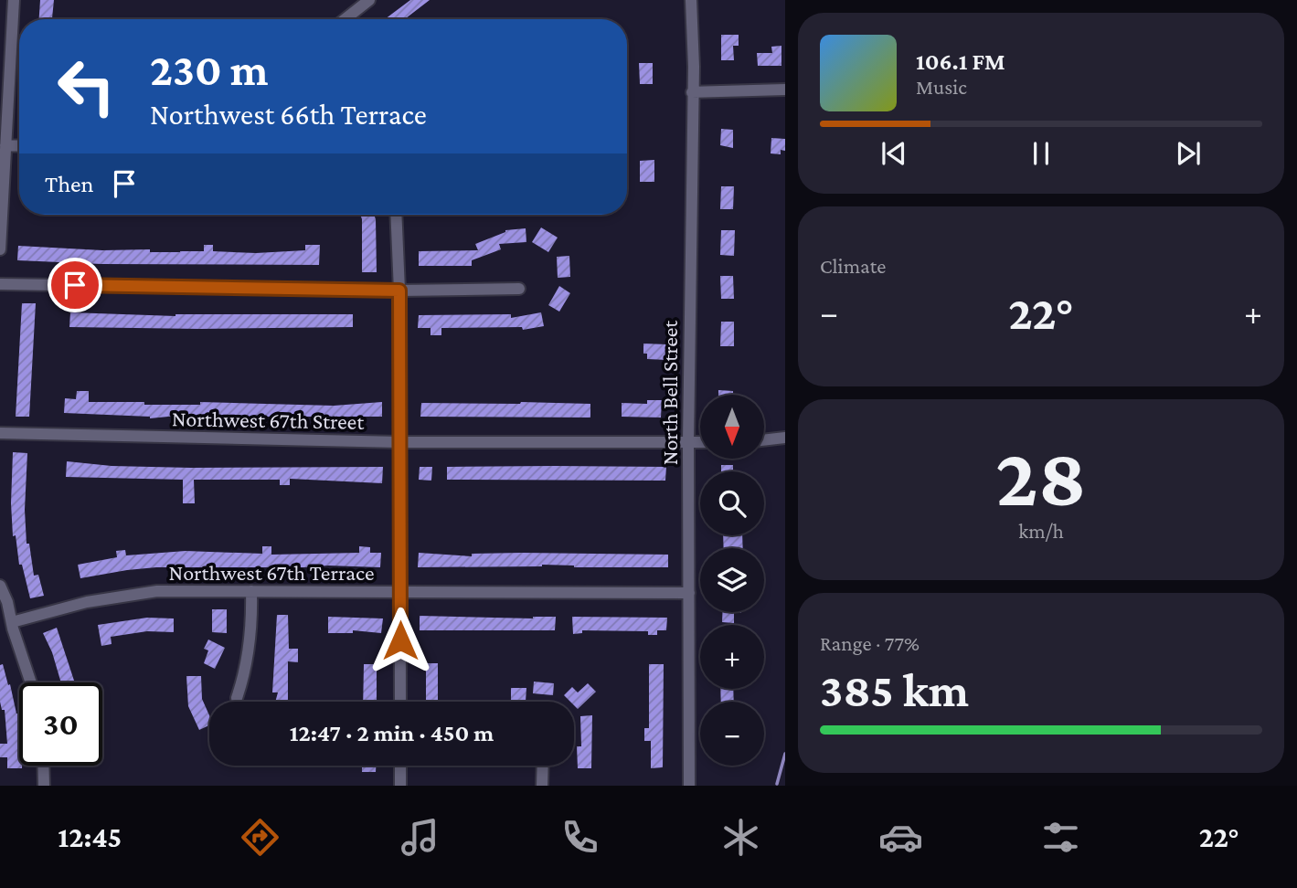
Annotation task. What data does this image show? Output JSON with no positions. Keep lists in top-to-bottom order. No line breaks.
{"streets":{"street":["North Bell Street","Northwest 67th Street","Northwest 67th Terrace"]},"crossings":[["North Bell Street","Northwest 67th Street"],["North Bell Street","Northwest 67th Terrace"]],"north":"bottom","page":{"turn":["230 m","Northwest 66th Terrace"],"song":["106.1 FM","Music"],"then":"Then","tile":["Climate",["28","km/h"],["Range · 77%","385 km"]],"heat":["−","22°","+"],"map_buttons":["+","−"],"limit":"30","trip":"12:47 · 2 min · 450 m","tabs":["12:45","22°"]}}
